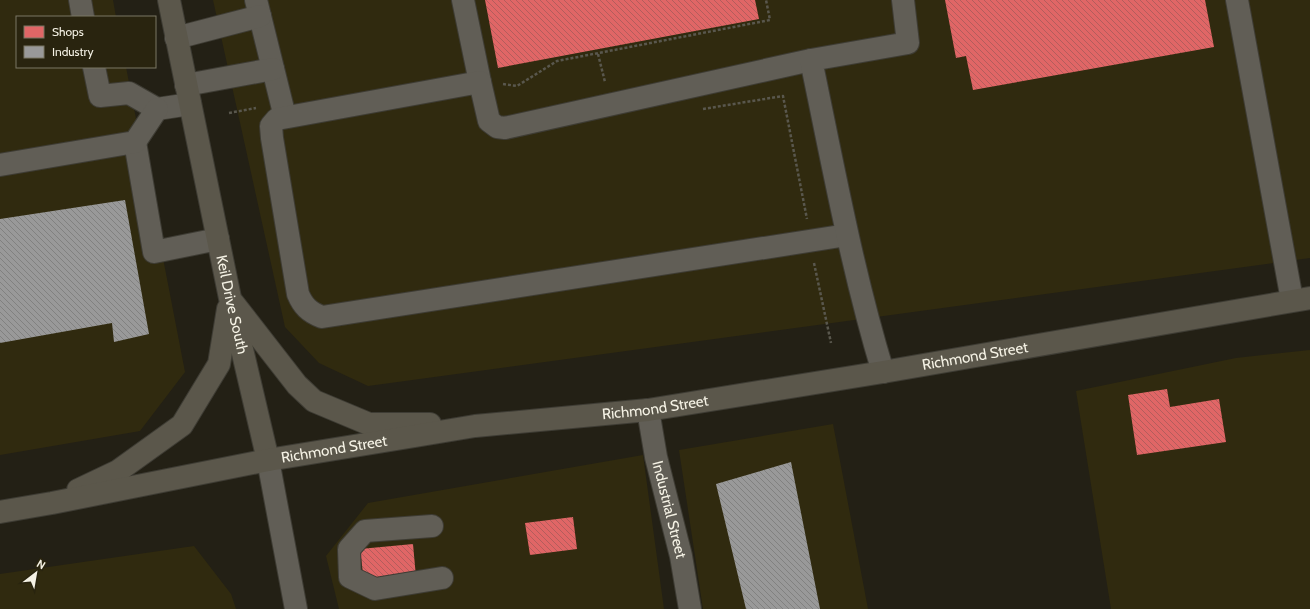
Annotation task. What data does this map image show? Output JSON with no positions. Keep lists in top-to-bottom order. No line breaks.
{"streets":{"main road":["Keil Drive South","Richmond Street"],"street":["Industrial Street"]},"crossings":[["Keil Drive South","Richmond Street"],["Richmond Street","Industrial Street"]],"legend":["Shops","Industry"],"north":"top right"}
